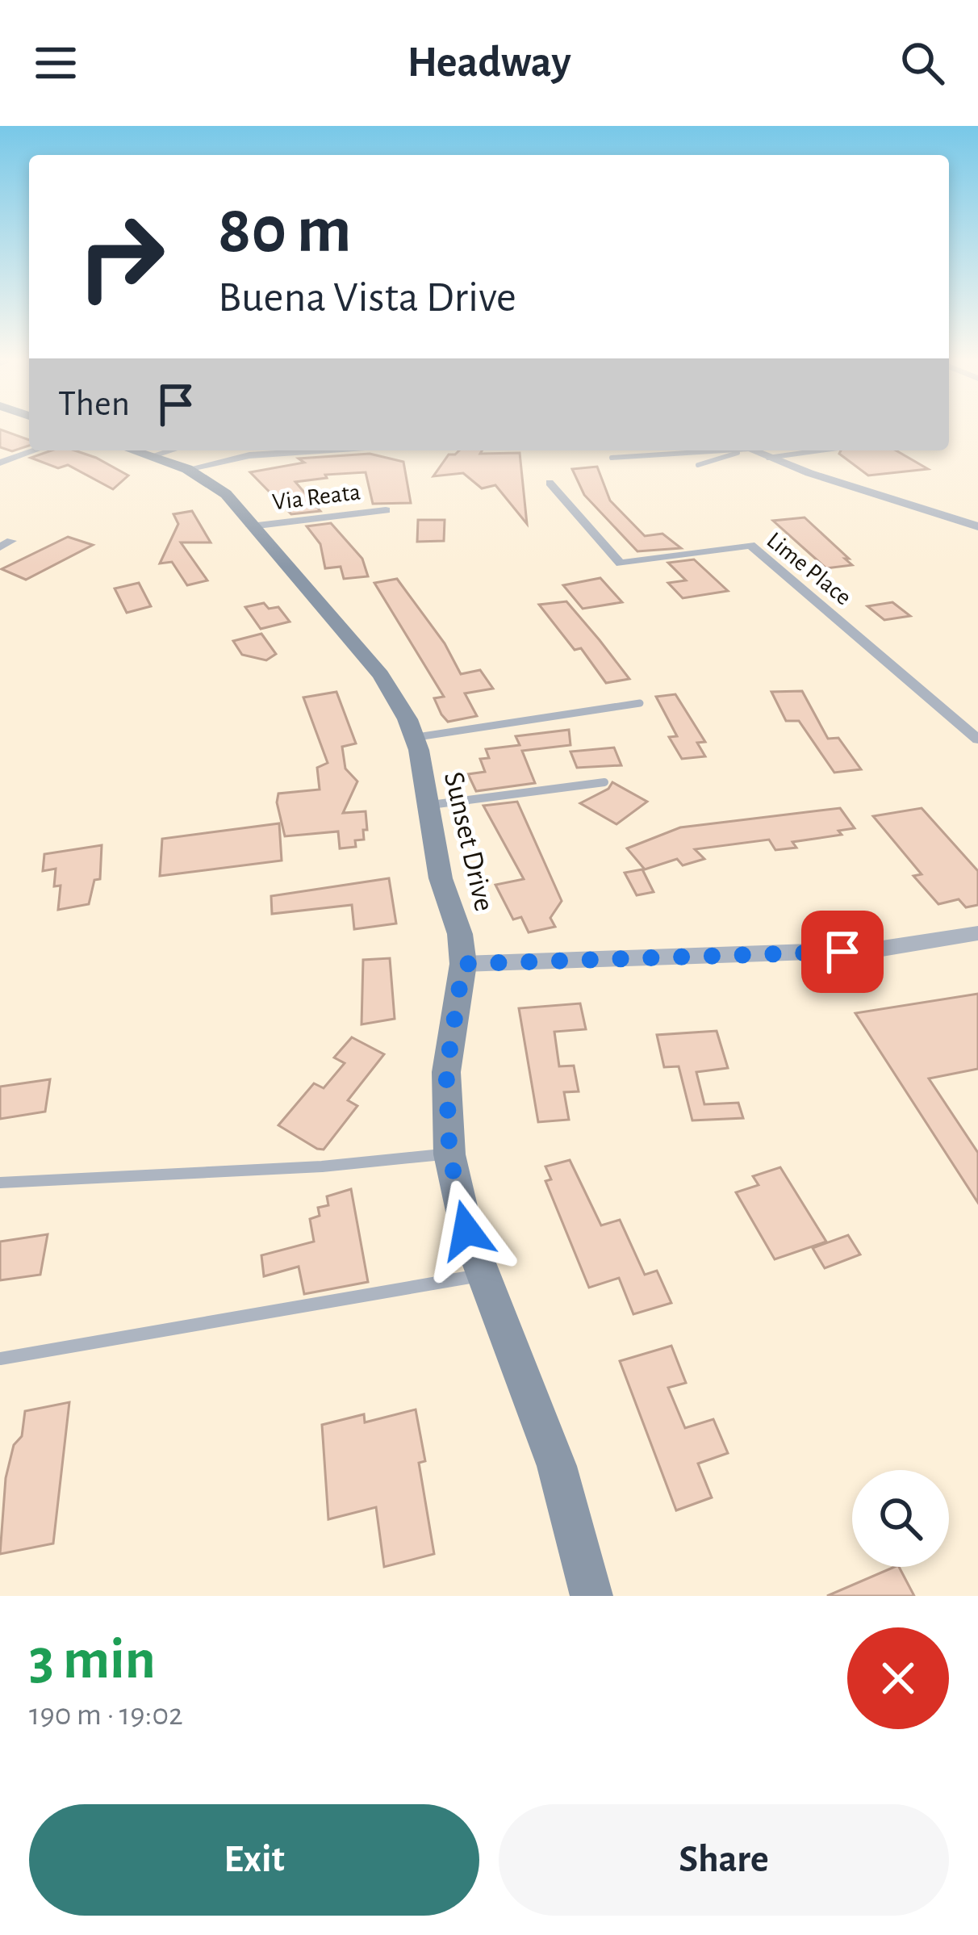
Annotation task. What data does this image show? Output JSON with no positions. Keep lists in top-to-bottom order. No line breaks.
{"streets":{"main road":["Sunset Drive"],"street":["Via Reata","Lime Place"]},"crossings":[["Via Reata","Sunset Drive"]],"page":{"header":"Headway","turn":["80 m","Buena Vista Drive"],"then":"Then","heading":["3 min","190 m · 19:02"],"buttons":["Exit","Share"]}}
